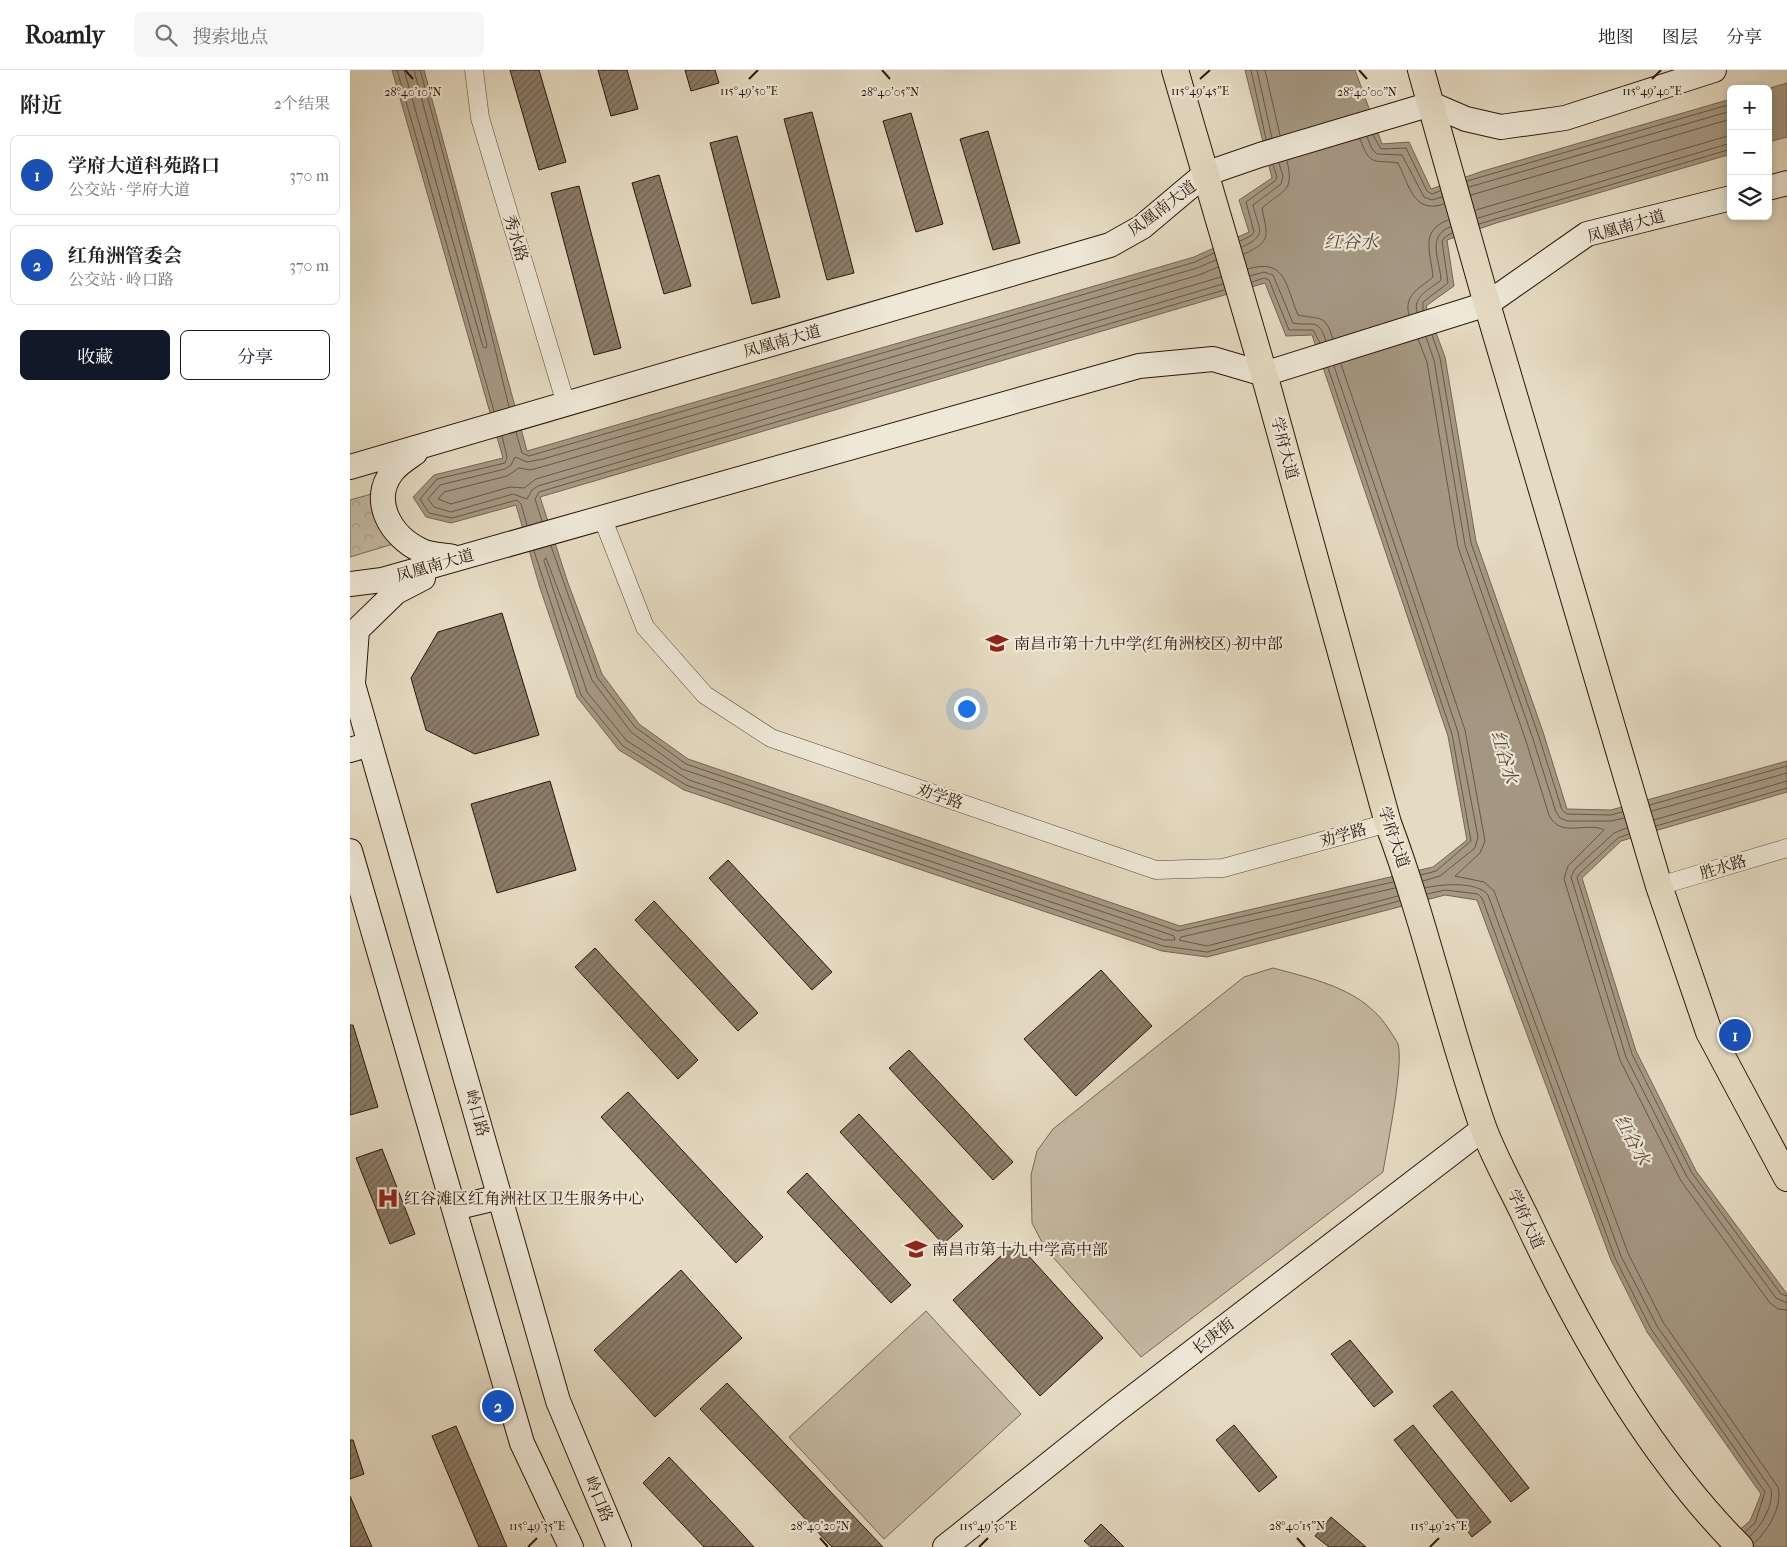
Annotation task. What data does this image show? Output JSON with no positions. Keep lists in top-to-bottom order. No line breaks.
{"streets":{"main road":["凤凰南大道","学府大道","岭口路","长庚街"],"street":["秀水路","劝学路","胜水路"]},"crossings":[["凤凰南大道","秀水路"],["凤凰南大道","学府大道"],["凤凰南大道","劝学路"],["凤凰南大道","岭口路"],["学府大道","劝学路"],["学府大道","长庚街"]],"water":["红谷水"],"places":{"school or university":["南昌市第十九中学(红角洲校区)-初中部","南昌市第十九中学高中部"],"hospital":["红谷滩区红角洲社区卫生服务中心"]},"page":{"header":"Roamly","search":"搜索地点","nav":["地图","图层","分享"],"heading":["附近","2个结果"],"map_buttons":["+","−"],"list":[{"mark":"1","name":"学府大道科苑路口","note":"公交站 · 学府大道","value":"370 m"},{"mark":"2","name":"红角洲管委会","note":"公交站 · 岭口路","value":"370 m"}],"buttons":["收藏","分享"],"pins":["1","2"]},"coordinates":["115°49'50\"E","115°49'45\"E","115°49'40\"E","28°40'10\"N","28°40'05\"N","28°40'00\"N","28°40'20\"N","28°40'15\"N","115°49'35\"E","115°49'30\"E","115°49'25\"E"]}
